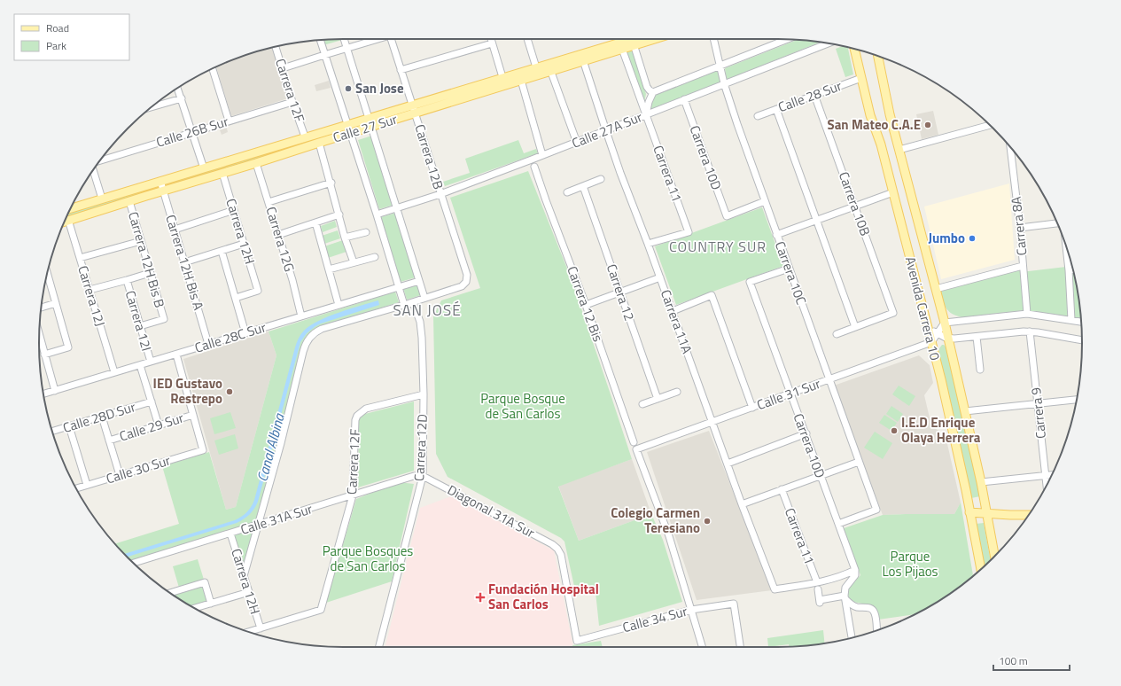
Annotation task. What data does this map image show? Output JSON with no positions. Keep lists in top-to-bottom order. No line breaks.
{"streets":{"main road":["Calle 27 Sur","Avenida Carrera 10"],"street":["Carrera 12F","Calle 28 Sur","Calle 27A Sur","Calle 26B Sur","Carrera 12B","Carrera 10D","Carrera 11","Carrera 10B","Carrera 8A","Carrera 12H","Carrera 12G","Carrera 12H Bis B","Carrera 12H Bis A","Carrera 10C","Carrera 12","Carrera 12J","Carrera 12 Bis","Carrera 12I","Carrera 11A","Calle 28C Sur","Calle 31 Sur","Carrera 9","Calle 28D Sur","Calle 29 Sur","Carrera 12D","Calle 30 Sur","Diagonal 31A Sur","Calle 31A Sur","Calle 34 Sur"]},"crossings":[["Carrera 12F","Calle 27 Sur"],["Carrera 12F","Calle 26B Sur"],["Carrera 12F","Carrera 12H"],["Carrera 12F","Carrera 12D"],["Carrera 12F","Calle 31A Sur"],["Calle 28 Sur","Carrera 10B"],["Calle 28 Sur","Avenida Carrera 10"],["Calle 27 Sur","Carrera 12B"],["Calle 27 Sur","Carrera 11"],["Calle 27 Sur","Carrera 12H"],["Calle 27 Sur","Carrera 12G"],["Calle 27 Sur","Carrera 12H Bis B"],["Calle 27 Sur","Carrera 12H Bis A"],["Calle 27 Sur","Carrera 12J"],["Calle 27 Sur","Carrera 11A"],["Calle 27A Sur","Carrera 12B"],["Calle 27A Sur","Carrera 10D"],["Calle 27A Sur","Carrera 11"],["Calle 27A Sur","Carrera 10C"],["Calle 27A Sur","Carrera 11A"],["Carrera 10D","Carrera 10C"],["Carrera 10D","Calle 31 Sur"],["Carrera 11","Carrera 11A"],["Carrera 12H","Calle 31A Sur"],["Carrera 12G","Calle 28C Sur"],["Carrera 12H Bis B","Carrera 12I"],["Carrera 12H Bis A","Calle 28C Sur"],["Carrera 10C","Calle 31 Sur"],["Carrera 12J","Calle 28C Sur"],["Avenida Carrera 10","Calle 31 Sur"],["Carrera 12I","Calle 28C Sur"],["Carrera 12I","Calle 28D Sur"],["Carrera 12I","Calle 29 Sur"],["Carrera 11A","Calle 31 Sur"],["Calle 31 Sur","Calle 34 Sur"],["Calle 29 Sur","Calle 30 Sur"],["Carrera 12D","Diagonal 31A Sur"],["Carrera 12D","Calle 31A Sur"],["Diagonal 31A Sur","Calle 31A Sur"],["Diagonal 31A Sur","Calle 34 Sur"]],"districts":["COUNTRY SUR","SAN JOSÉ"],"water":["Canal Albina"],"parks":["Parque Bosque de San Carlos","Parque Bosques de San Carlos","Parque Los Pijaos"],"places":{"other":["San Jose","San Mateo C.A.E","Jumbo","IED Gustavo Restrepo","I.E.D Enrique Olaya Herrera","Colegio Carmen Teresiano"],"health":["Fundación Hospital San Carlos"]},"legend":["Road","Park"],"scale_bar":"100 m"}
